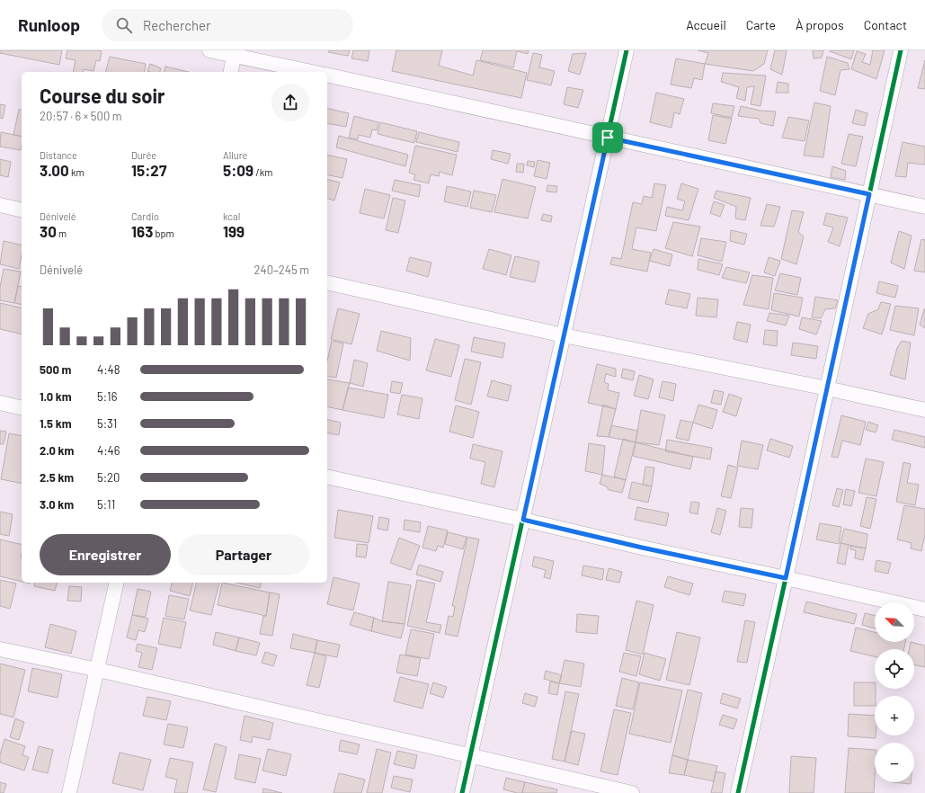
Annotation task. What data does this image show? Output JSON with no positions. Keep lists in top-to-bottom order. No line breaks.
{"north":"top left","page":{"header":"Runloop","search":"Rechercher","nav":["Accueil","Carte","À propos","Contact"],"heading":["Course du soir","20:57 · 6 × 500 m"],"stats":[["Distance","3.00 km"],["Durée","15:27"],["Allure","5:09 /km"],["Dénivelé","30 m"],["Cardio","163 bpm"],["kcal","199"]],"chart":["Dénivelé","240–245 m"],"list":[{"name":"500 m","note":"4:48"},{"name":"1.0 km","note":"5:16"},{"name":"1.5 km","note":"5:31"},{"name":"2.0 km","note":"4:46"},{"name":"2.5 km","note":"5:20"},{"name":"3.0 km","note":"5:11"}],"buttons":["Enregistrer","Partager"],"map_buttons":["+","−"]}}
